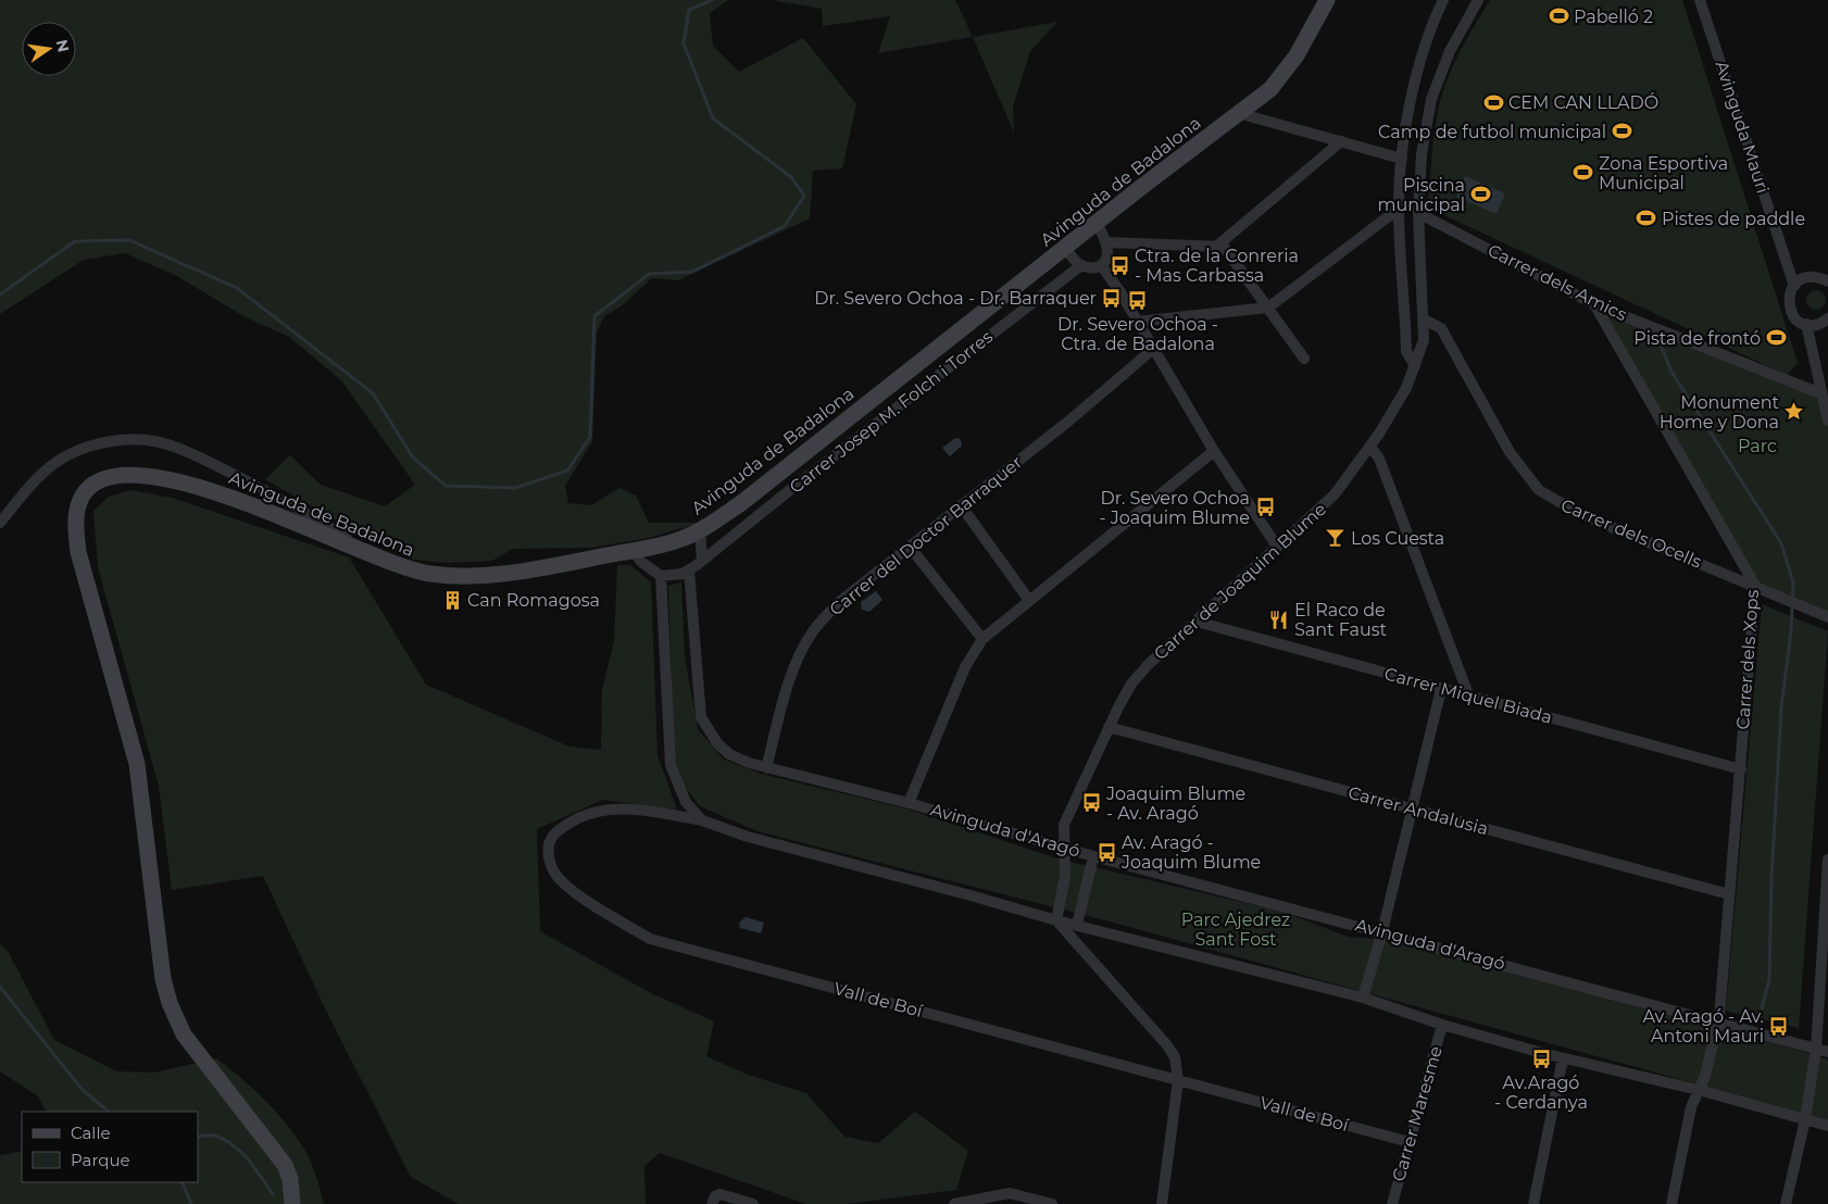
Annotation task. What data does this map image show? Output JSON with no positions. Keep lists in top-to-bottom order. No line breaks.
{"streets":{"street":["Avinguda Mauri","Avinguda de Badalona","Carrer dels Amics","Carrer Josep M. Folch i Torres","Carrer dels Ocells","Carrer del Doctor Barraquer","Carrer de Joaquim Blume","Carrer dels Xops","Carrer Miquel Biada","Carrer Andalusia","Avinguda d'Aragó","Vall de Boí","Carrer Maresme"]},"crossings":[["Carrer dels Amics","Carrer de Joaquim Blume"],["Carrer dels Amics","Carrer dels Xops"],["Carrer dels Ocells","Carrer de Joaquim Blume"],["Carrer dels Ocells","Carrer dels Xops"],["Carrer del Doctor Barraquer","Avinguda d'Aragó"],["Carrer de Joaquim Blume","Carrer Miquel Biada"],["Carrer de Joaquim Blume","Carrer Andalusia"],["Carrer de Joaquim Blume","Avinguda d'Aragó"],["Carrer dels Xops","Carrer Miquel Biada"],["Carrer dels Xops","Carrer Andalusia"],["Carrer dels Xops","Avinguda d'Aragó"],["Vall de Boí","Carrer Maresme"]],"parks":["Parc","Parc Ajedrez Sant Fost"],"places":{"sports":["Pabelló 2","CEM CAN LLADÓ","Camp de futbol municipal","Zona Esportiva Municipal","Piscina municipal","Pistes de paddle","Pista de frontó"],"bus stop":["Ctra. de la Conreria - Mas Carbassa","Dr. Severo Ochoa - Dr. Barraquer","Dr. Severo Ochoa - Ctra. de Badalona","Dr. Severo Ochoa - Joaquim Blume","Joaquim Blume - Av. Aragó","Av. Aragó - Joaquim Blume","Av. Aragó - Av. Antoni Mauri","Av.Aragó - Cerdanya"],"place":["Monument Home y Dona"],"bar":["Los Cuesta"],"building":["Can Romagosa"],"restaurant":["El Raco de Sant Faust"]},"legend":["Calle","Parque"],"north":"right"}
